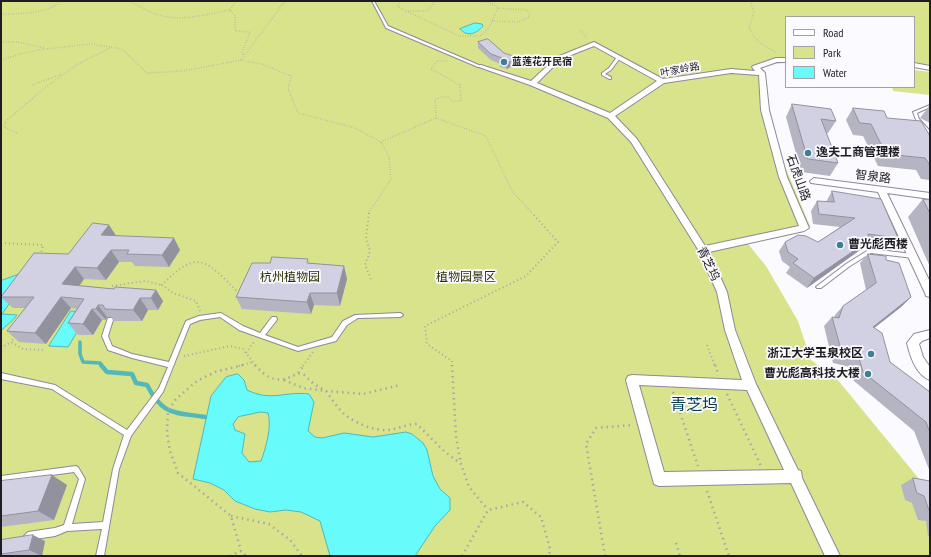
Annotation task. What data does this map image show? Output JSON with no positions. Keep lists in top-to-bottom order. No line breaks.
{"streets":{"street":["叶家岭路","智泉路","石虎山路","青芝坞"]},"crossings":[["叶家岭路","石虎山路"],["叶家岭路","青芝坞"],["石虎山路","青芝坞"]],"districts":["青芝坞"],"parks":["杭州植物园","植物园景区"],"places":["蓝莲花开民宿","逸夫工商管理楼","曹光彪西楼","浙江大学玉泉校区","曹光彪高科技大楼"],"legend":["Road","Park","Water"]}
